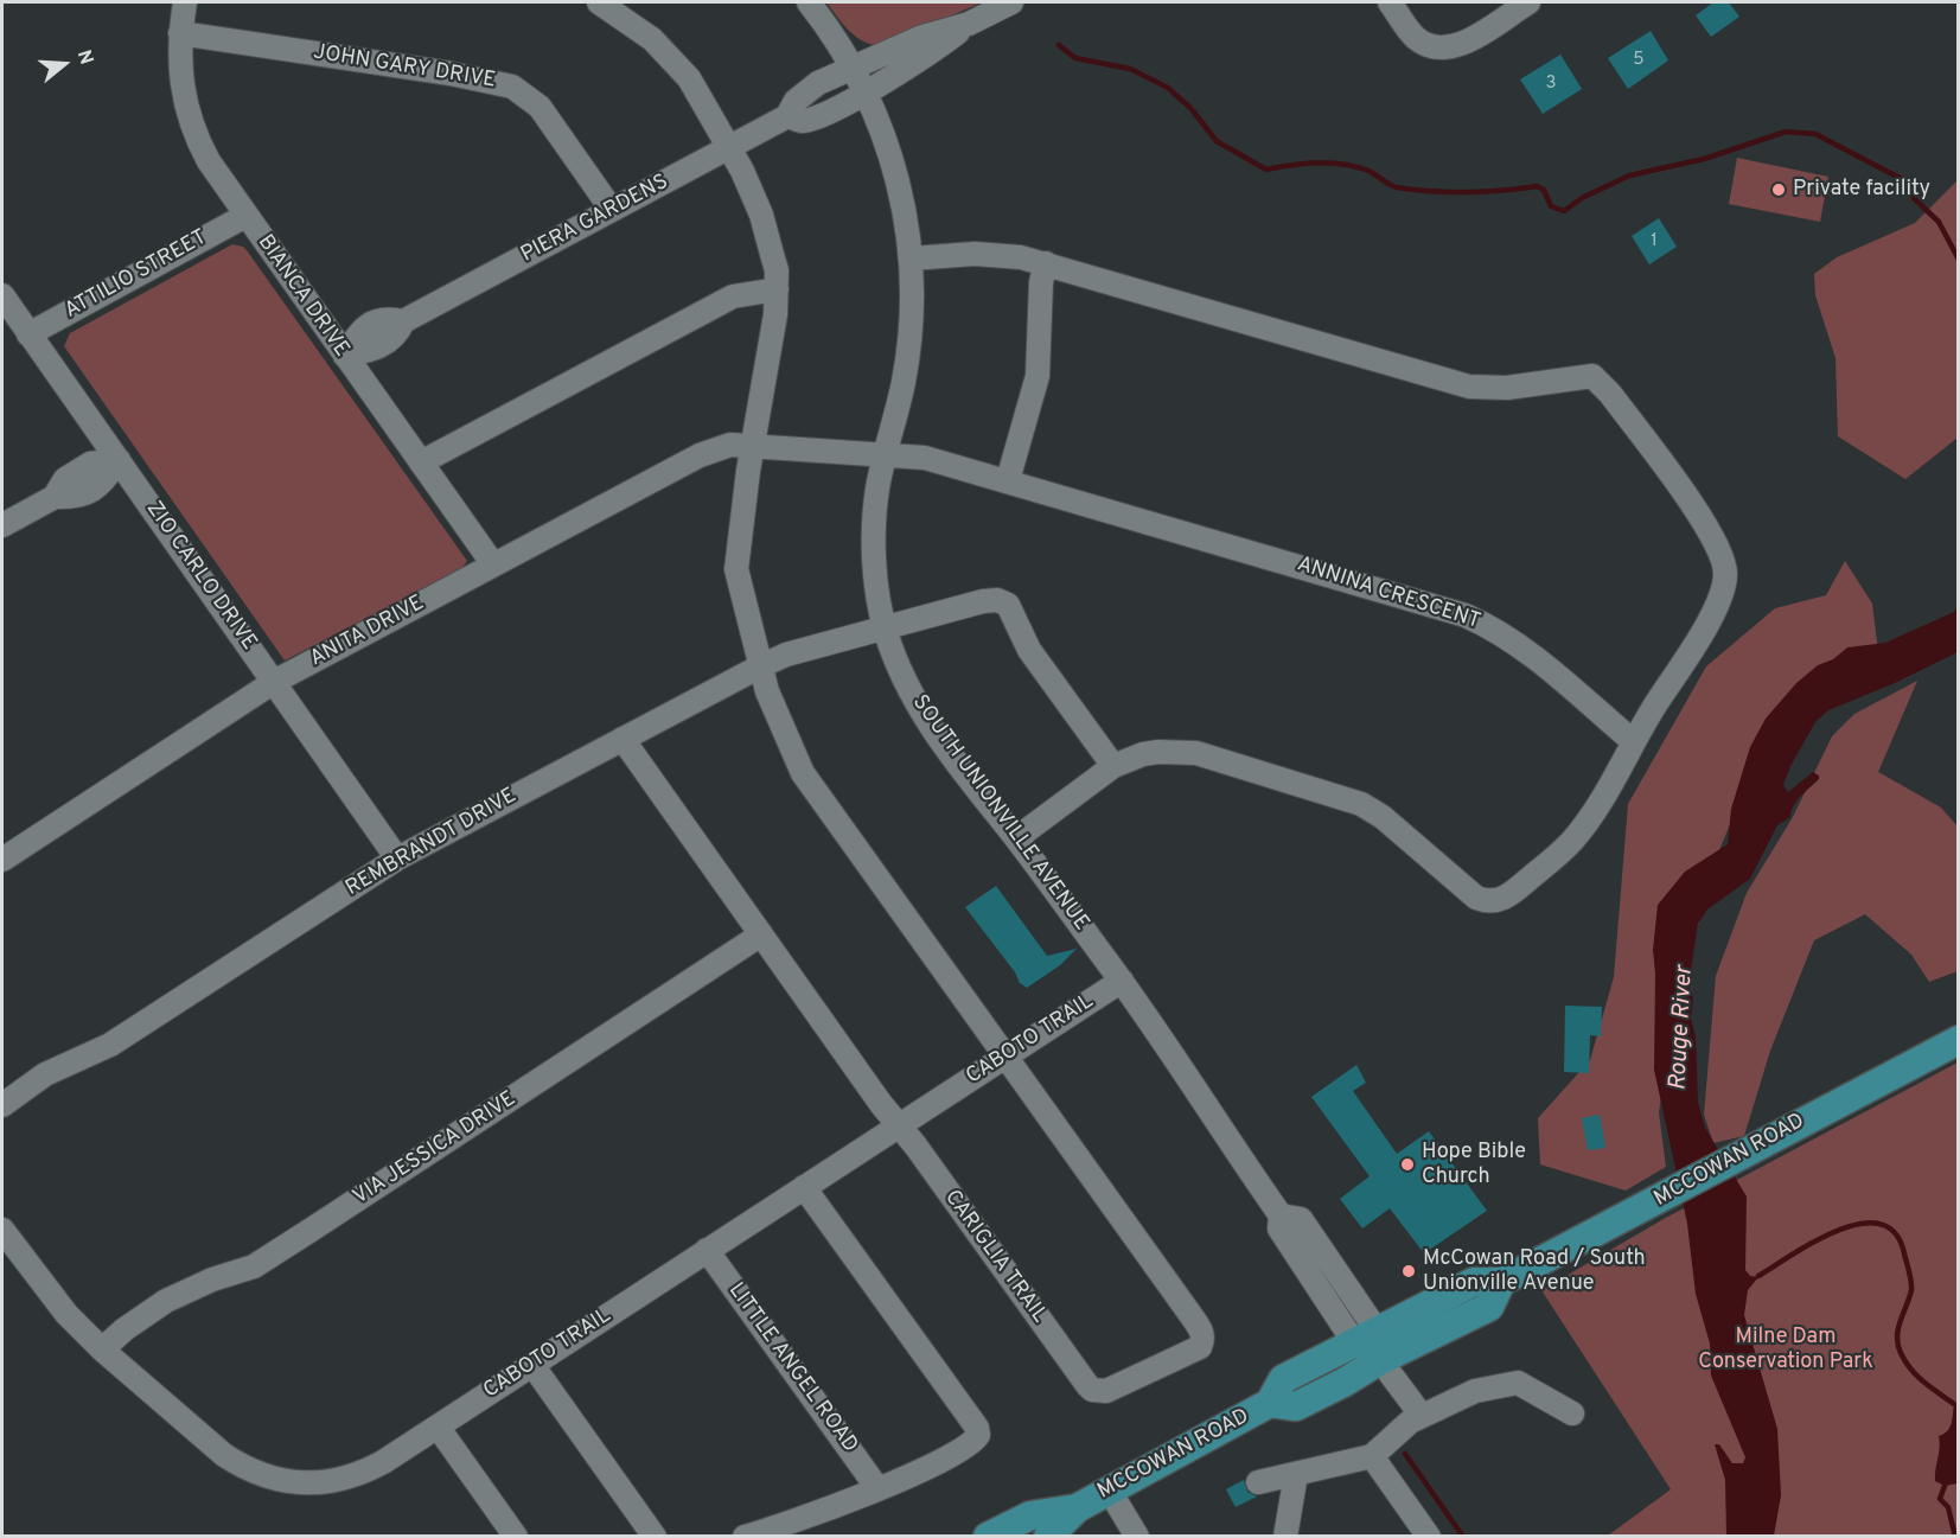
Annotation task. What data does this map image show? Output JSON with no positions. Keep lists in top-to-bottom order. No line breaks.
{"streets":{"main road":["MCCOWAN ROAD"],"street":["JOHN GARY DRIVE","PIERA GARDENS","ATTILIO STREET","BIANCA DRIVE","ZIO CARLO DRIVE","ANNINA CRESCENT","ANITA DRIVE","SOUTH UNIONVILLE AVENUE","REMBRANDT DRIVE","CABOTO TRAIL","VIA JESSICA DRIVE","CARIGLIA TRAIL","LITTLE ANGEL ROAD"]},"crossings":[["JOHN GARY DRIVE","PIERA GARDENS"],["JOHN GARY DRIVE","BIANCA DRIVE"],["PIERA GARDENS","BIANCA DRIVE"],["PIERA GARDENS","SOUTH UNIONVILLE AVENUE"],["ATTILIO STREET","BIANCA DRIVE"],["ATTILIO STREET","ZIO CARLO DRIVE"],["BIANCA DRIVE","ANITA DRIVE"],["ZIO CARLO DRIVE","ANITA DRIVE"],["ZIO CARLO DRIVE","REMBRANDT DRIVE"],["ANNINA CRESCENT","ANITA DRIVE"],["ANNINA CRESCENT","SOUTH UNIONVILLE AVENUE"],["SOUTH UNIONVILLE AVENUE","REMBRANDT DRIVE"],["SOUTH UNIONVILLE AVENUE","CABOTO TRAIL"],["SOUTH UNIONVILLE AVENUE","MCCOWAN ROAD"],["REMBRANDT DRIVE","CARIGLIA TRAIL"],["CABOTO TRAIL","VIA JESSICA DRIVE"],["CABOTO TRAIL","CARIGLIA TRAIL"],["CABOTO TRAIL","LITTLE ANGEL ROAD"],["VIA JESSICA DRIVE","CARIGLIA TRAIL"]],"water":["Rouge River"],"parks":["Milne Dam Conservation Park"],"places":["Private facility","Hope Bible Church","McCowan Road / South Unionville Avenue"],"house_numbers":["5","3","1"],"north":"right"}
